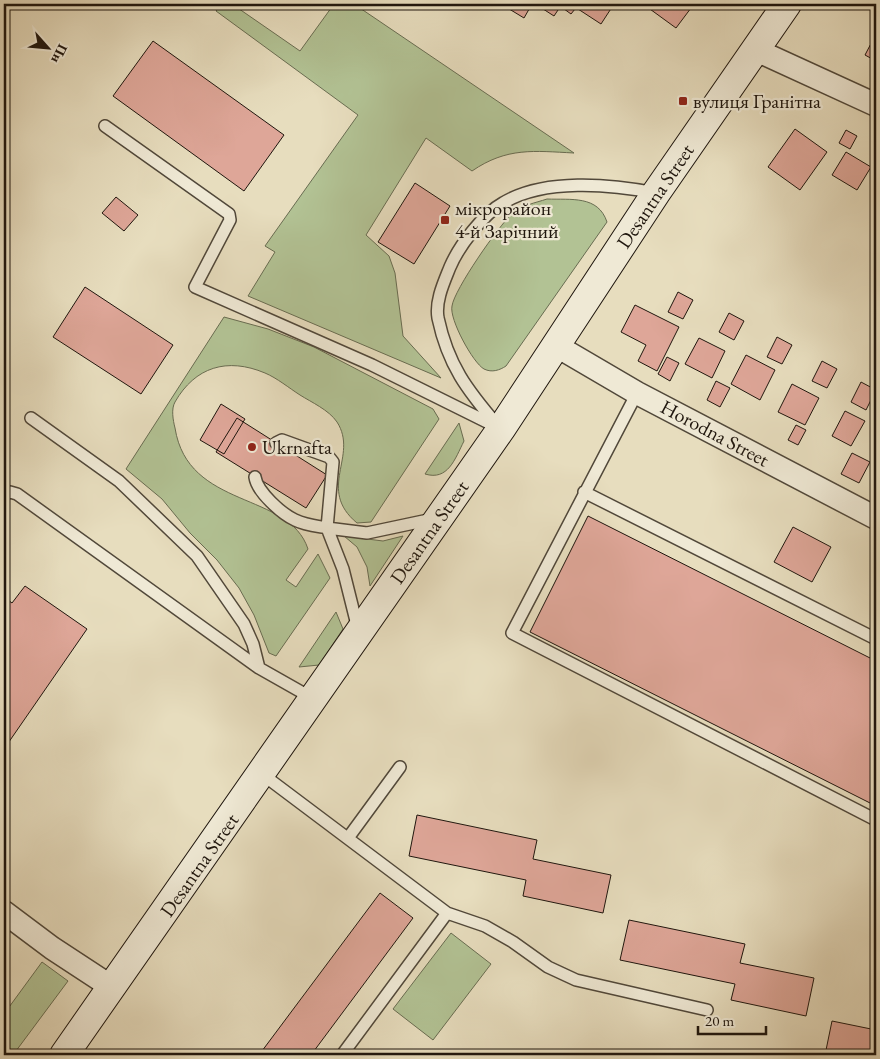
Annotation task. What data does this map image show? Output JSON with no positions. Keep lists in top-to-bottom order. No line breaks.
{"streets":{"main road":["Desantna Street"],"street":["Horodna Street"]},"crossings":[["Desantna Street","Horodna Street"]],"places":{"transit":["вулиця Гранітна","мікрорайон 4-й Зарічний"],"other":["Ukrnafta"]},"scale_bar":"20 m","north":"bottom right"}
